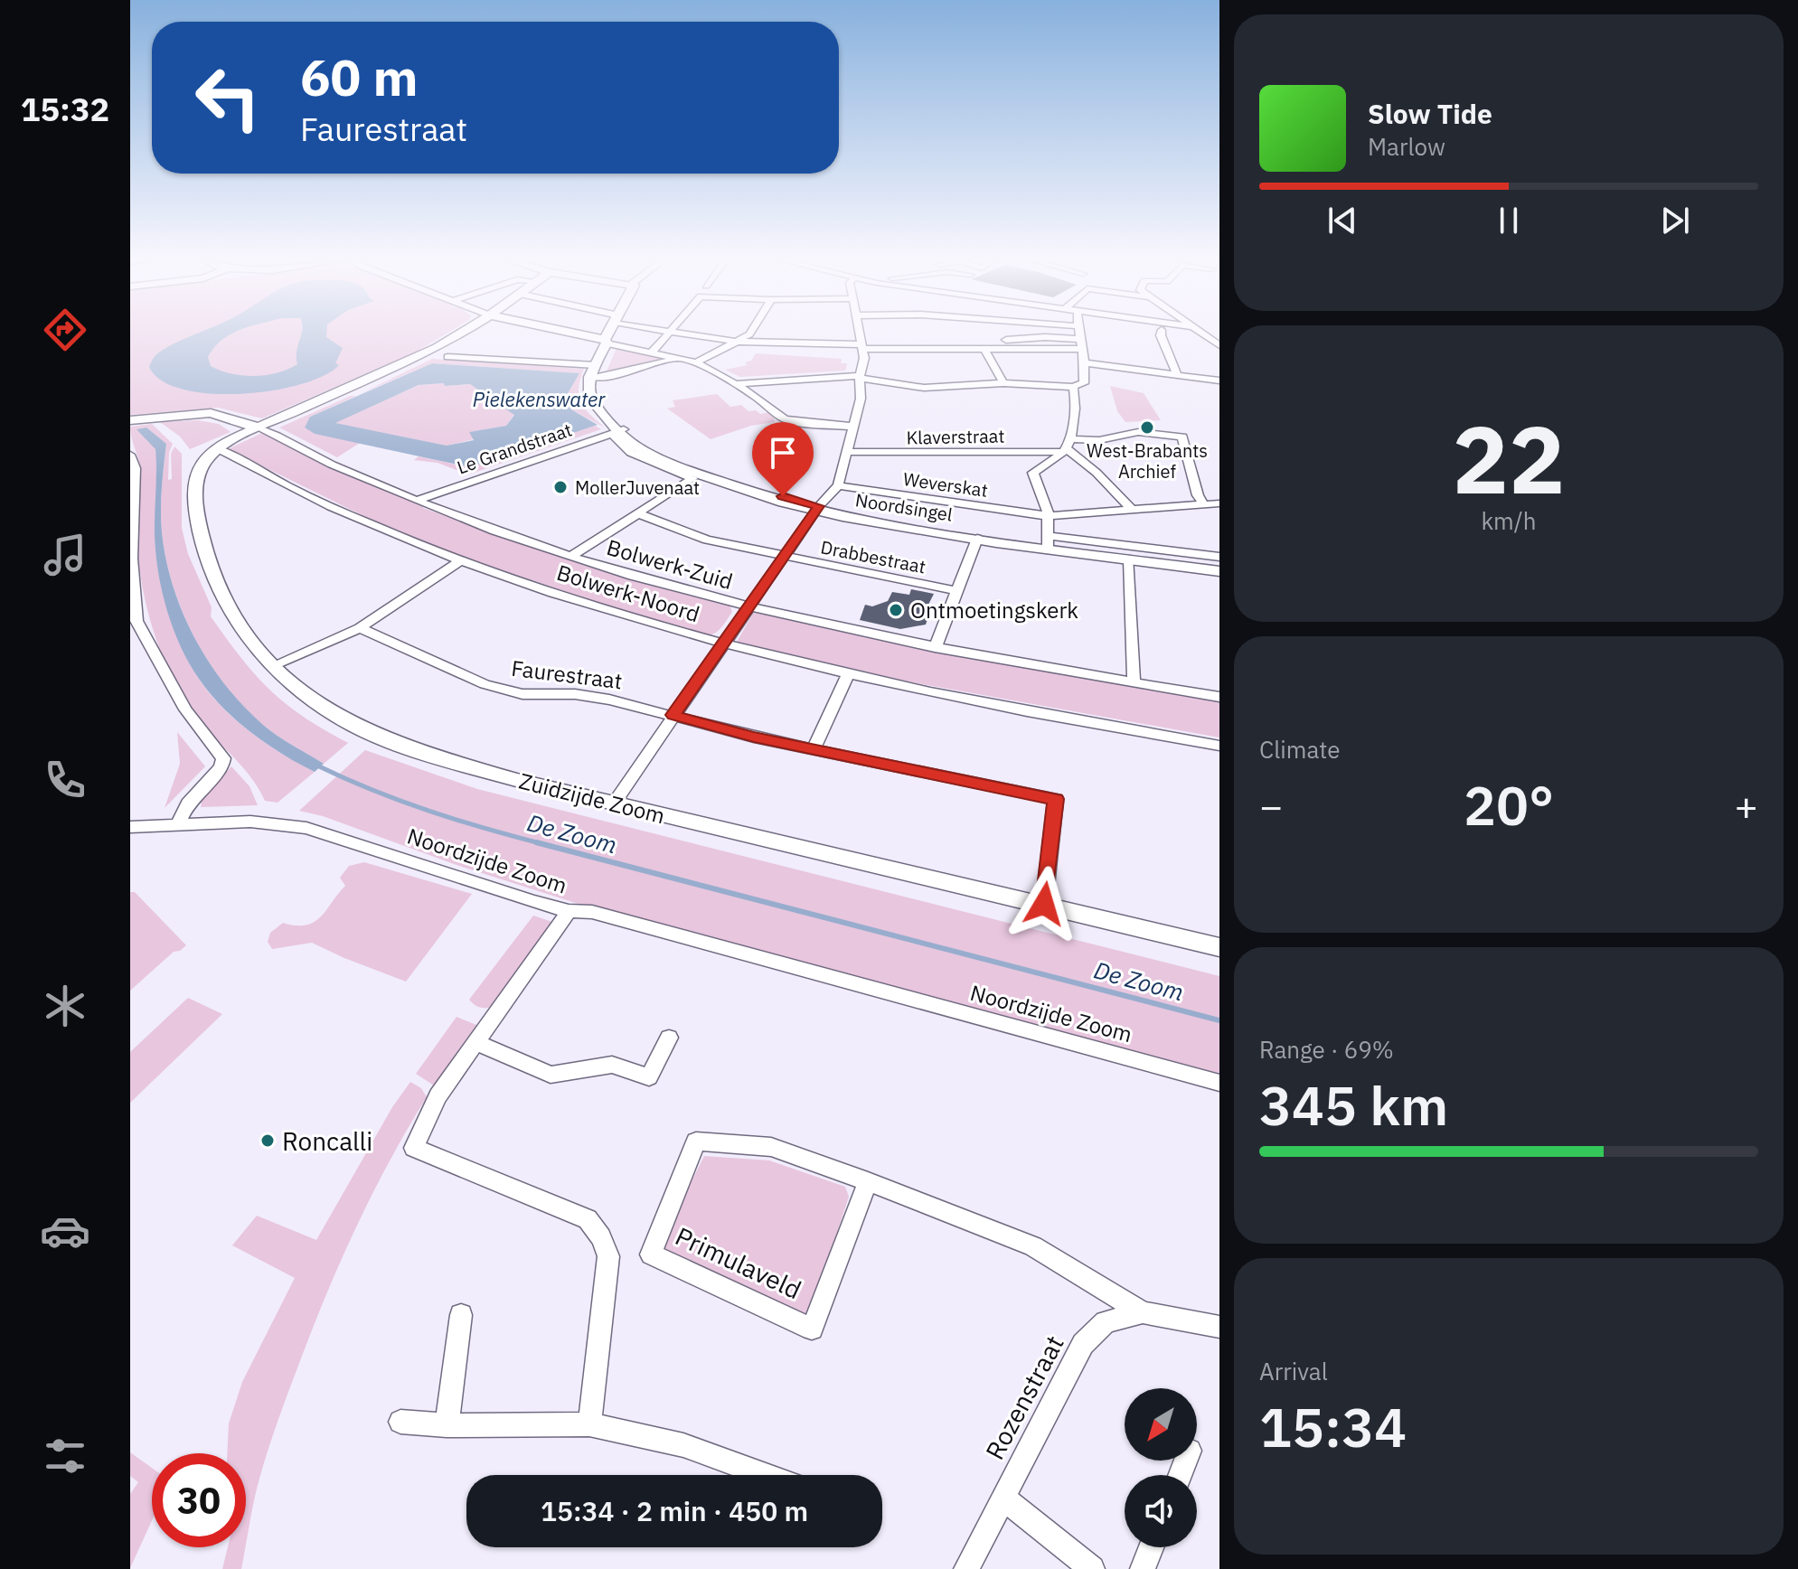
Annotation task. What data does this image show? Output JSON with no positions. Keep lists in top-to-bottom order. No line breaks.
{"streets":{"street":["Klaverstraat","Le Grandstraat","Weverskat","Noordsingel","Drabbestraat","Bolwerk-Zuid","Bolwerk-Noord","Faurestraat","Zuidzijde Zoom","Noordzijde Zoom","Primulaveld","Rozenstraat"]},"crossings":[["Klaverstraat","Weverskat"],["Le Grandstraat","Noordsingel"],["Le Grandstraat","Bolwerk-Zuid"],["Noordsingel","Drabbestraat"],["Bolwerk-Zuid","Zuidzijde Zoom"],["Bolwerk-Noord","Zuidzijde Zoom"],["Faurestraat","Zuidzijde Zoom"],["Primulaveld","Rozenstraat"]],"water":["Pielekenswater","De Zoom"],"places":["West-Brabants Archief","MollerJuvenaat","Ontmoetingskerk","Roncalli"],"north":"bottom left","page":{"tabs":"15:32","turn":["60 m","Faurestraat"],"song":["Slow Tide","Marlow"],"tile":[["22","km/h"],"Climate",["Range · 69%","345 km"],["Arrival","15:34"]],"heat":["−","20°","+"],"limit":"30","trip":"15:34 · 2 min · 450 m"}}
